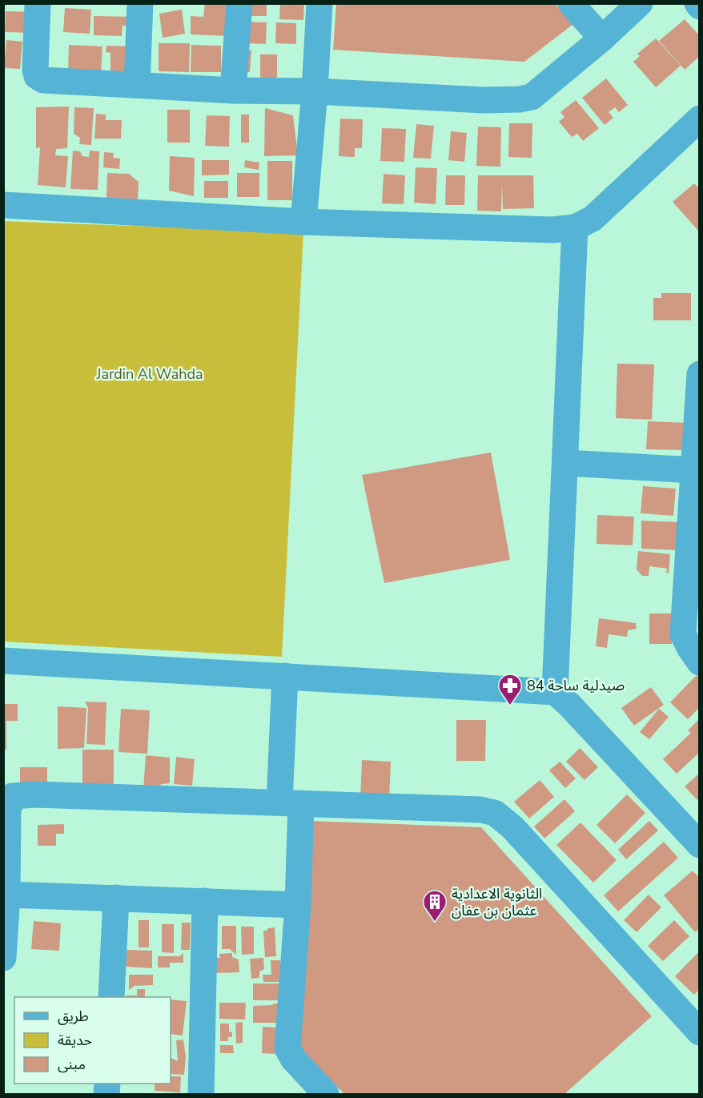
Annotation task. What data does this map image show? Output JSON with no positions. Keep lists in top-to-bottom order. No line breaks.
{"parks":["Jardin Al Wahda"],"places":{"pharmacy":["صيدلية ساحة 84"],"building":["الثانوية الاعدادية عثمان بن عفان"]},"legend":["طريق","حديقة","مبنى"]}
